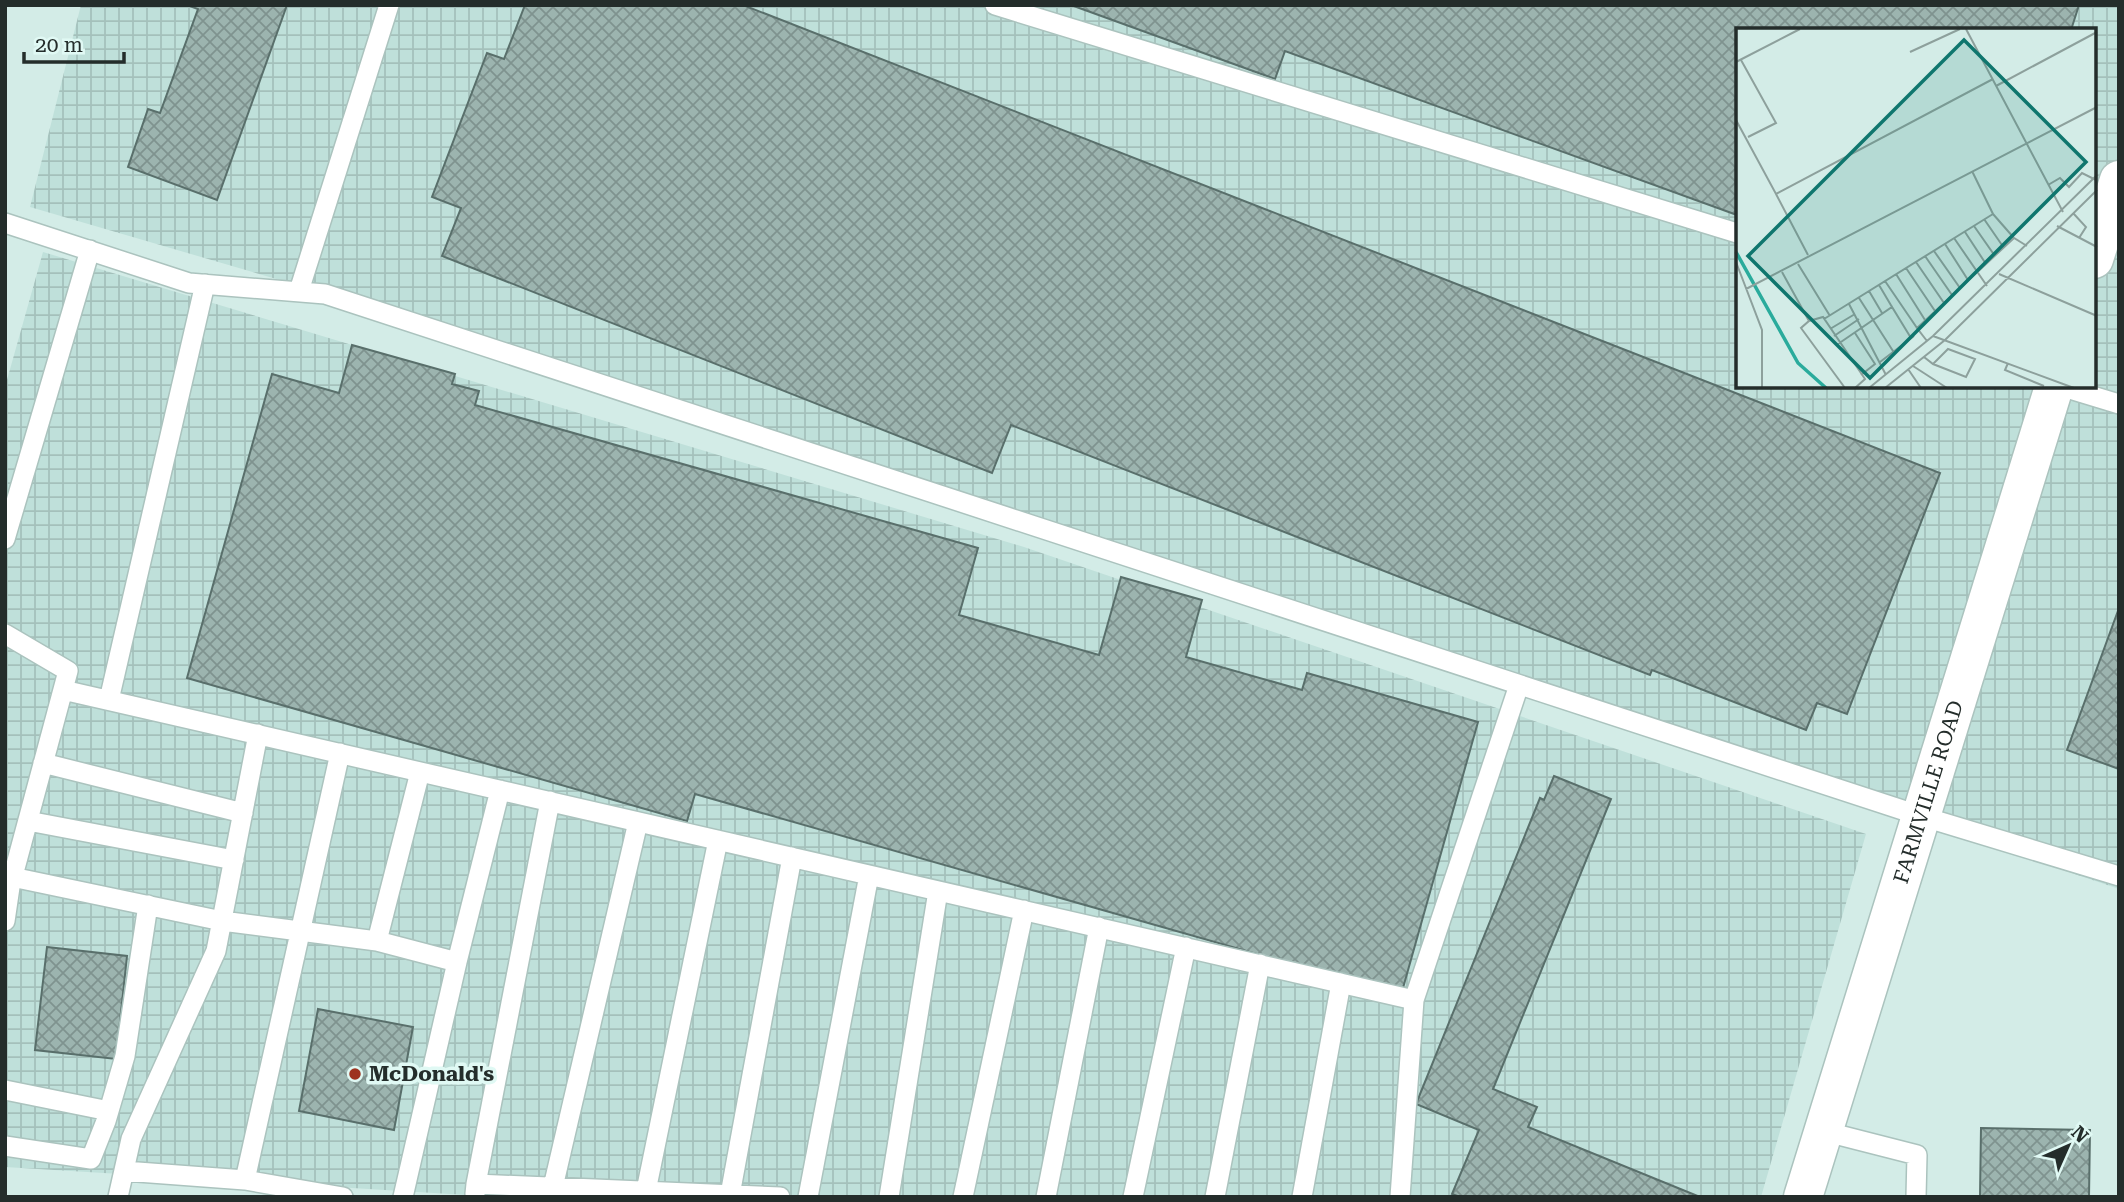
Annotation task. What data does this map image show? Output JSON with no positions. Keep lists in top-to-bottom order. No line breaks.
{"streets":{"street":["FARMVILLE ROAD"]},"places":["McDonald's"],"scale_bar":"20 m","north":"top right"}
